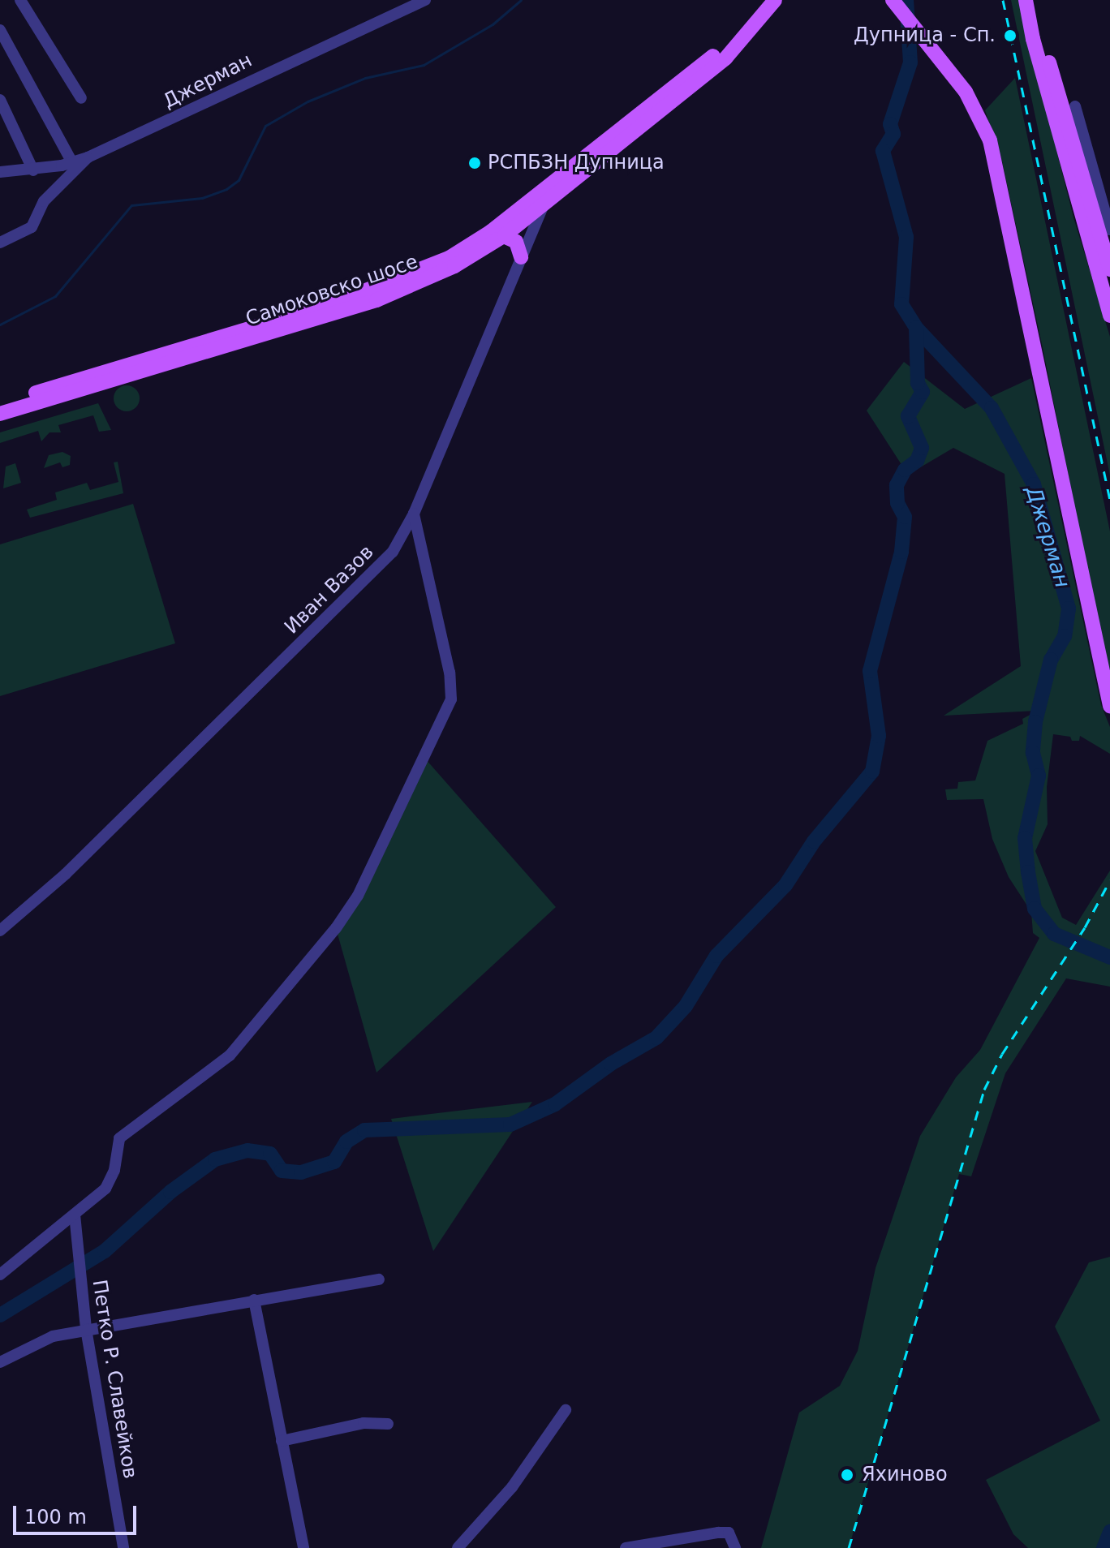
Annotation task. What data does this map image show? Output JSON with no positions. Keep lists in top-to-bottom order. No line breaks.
{"streets":{"main road":["Самоковско шосе"],"street":["Джерман","Иван Вазов","Петко Р. Славейков"]},"crossings":[["Самоковско шосе","Иван Вазов"]],"water":["Джерман"],"places":["Дупница - Сп.","РСПБЗН Дупница","Яхиново"],"scale_bar":"100 m"}
